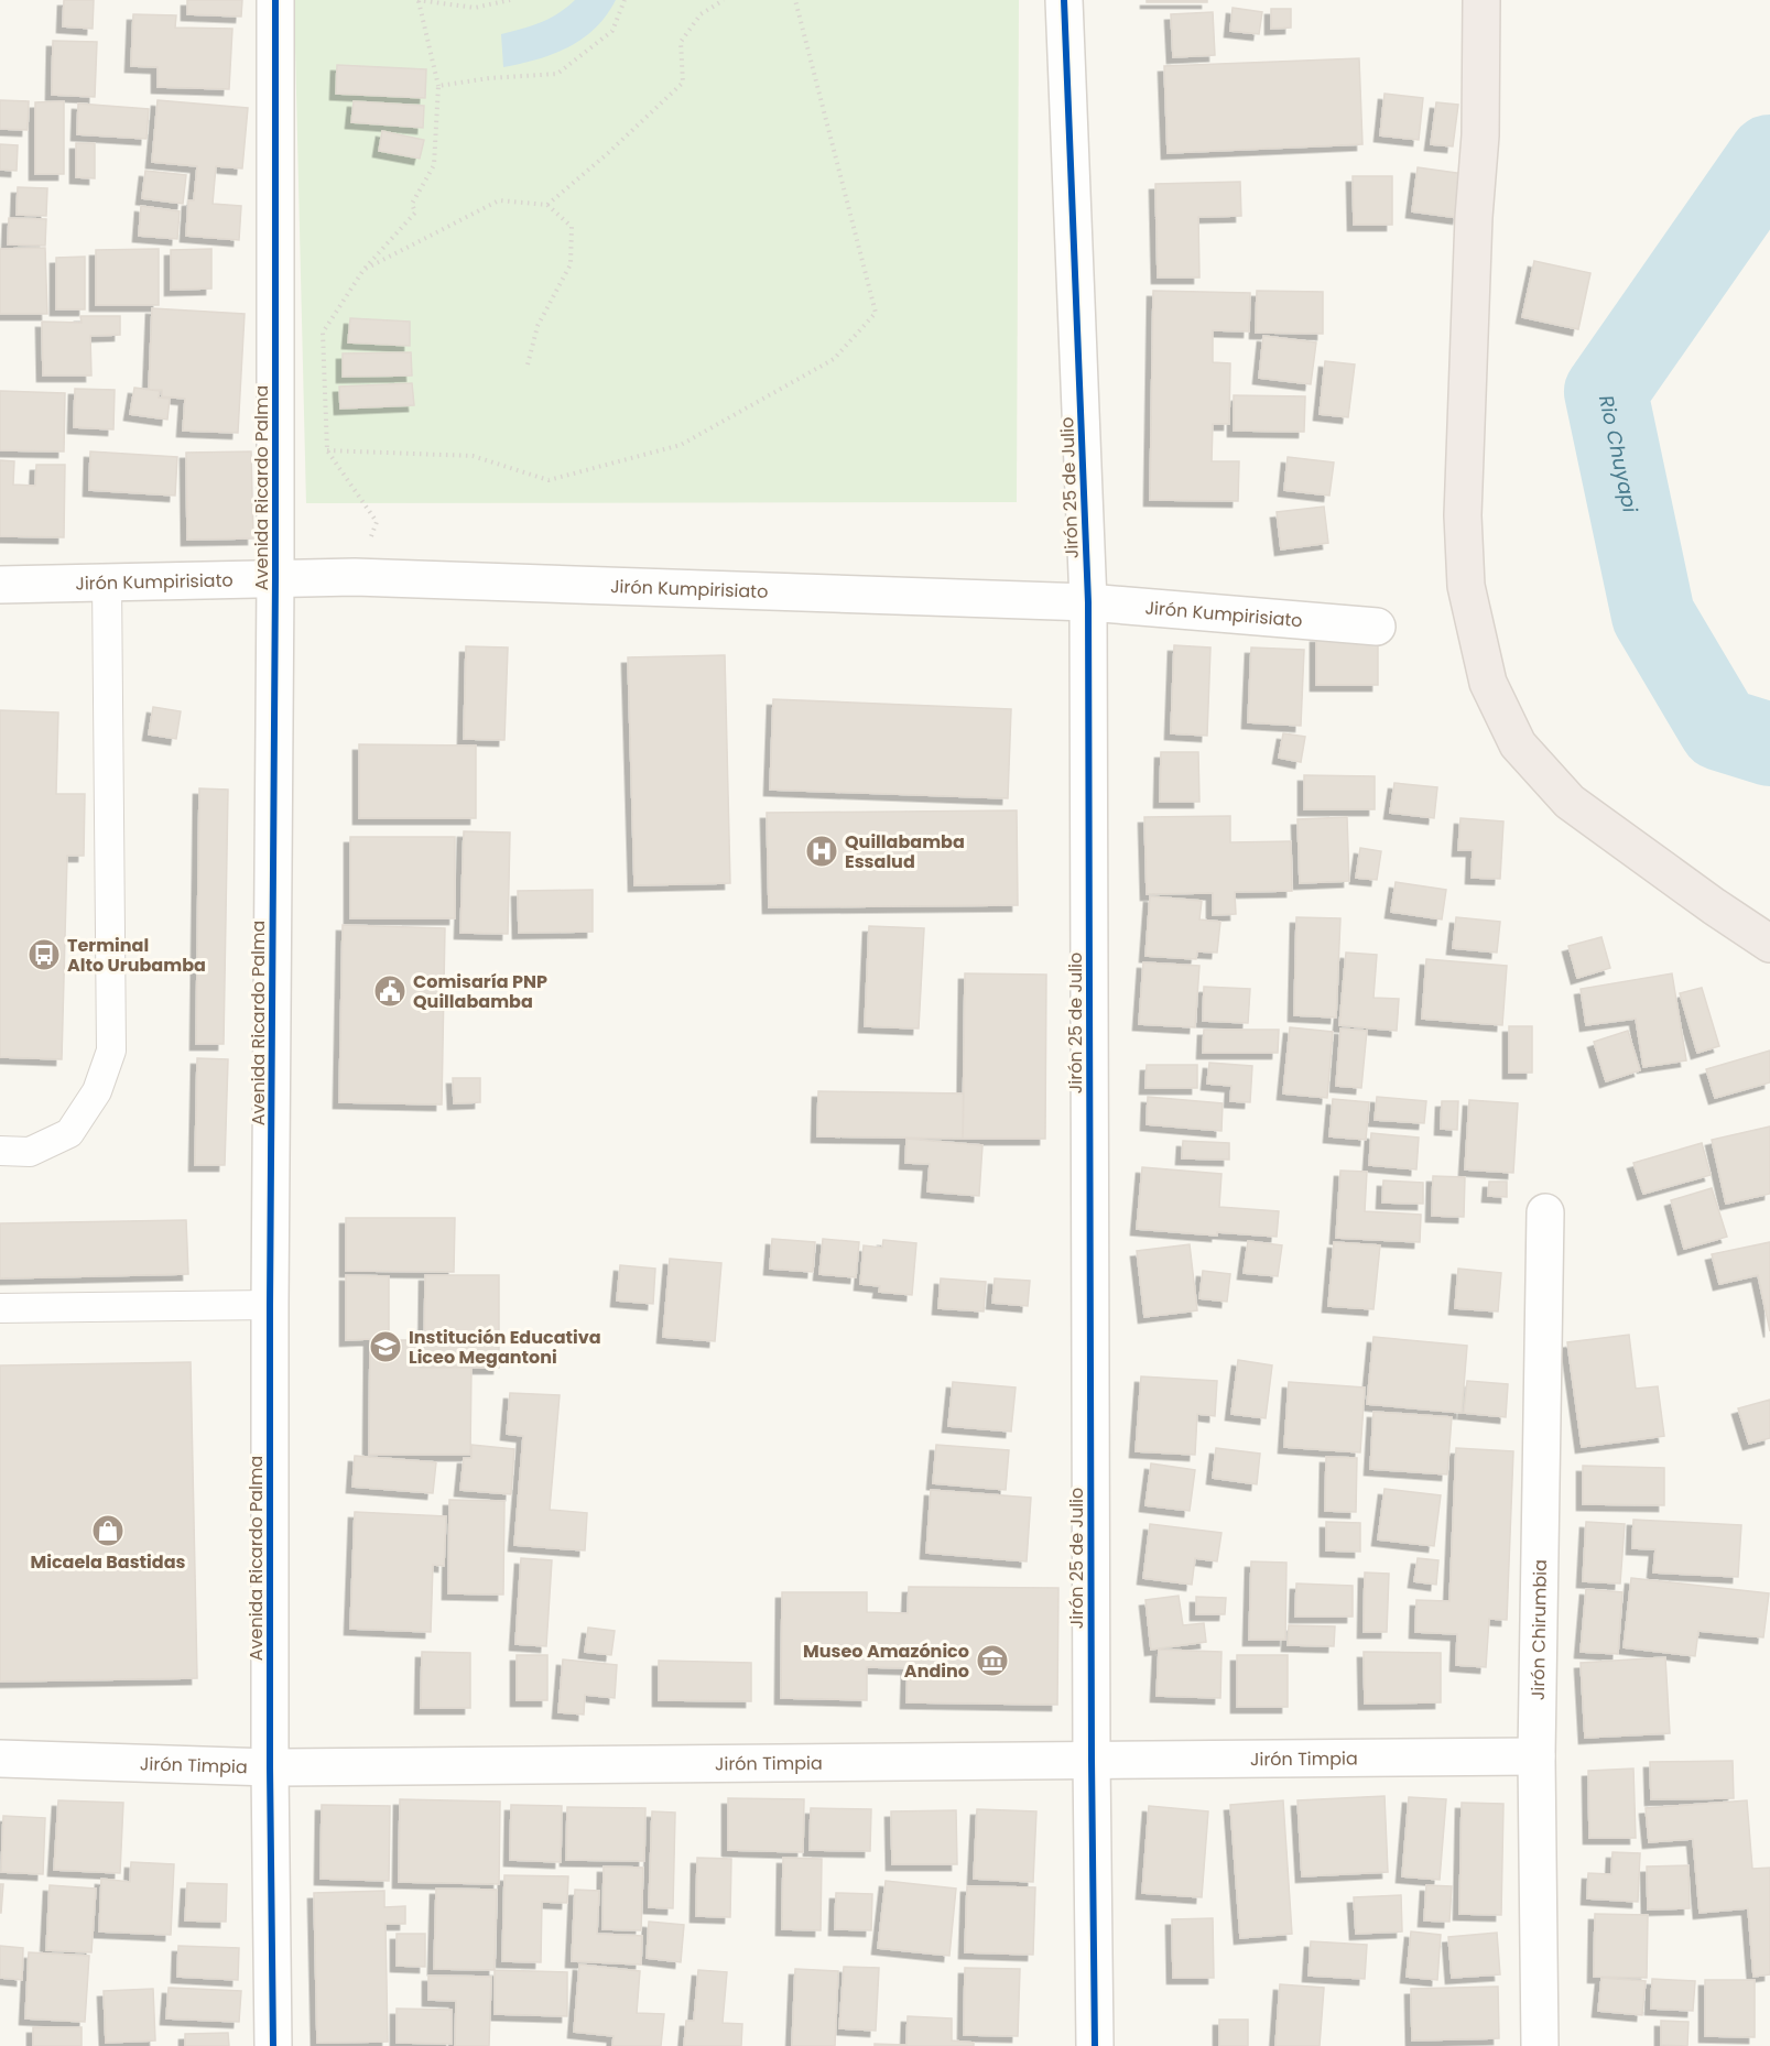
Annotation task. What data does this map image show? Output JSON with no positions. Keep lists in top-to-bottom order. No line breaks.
{"streets":{"street":["Avenida Ricardo Palma","Jirón 25 de Julio","Jirón Kumpirisiato","Jirón Chirumbia","Jirón Timpia"]},"crossings":[["Avenida Ricardo Palma","Jirón Kumpirisiato"],["Avenida Ricardo Palma","Jirón Timpia"],["Jirón 25 de Julio","Jirón Kumpirisiato"],["Jirón 25 de Julio","Jirón Timpia"],["Jirón Chirumbia","Jirón Timpia"]],"water":["Rio Chuyapi"],"places":{"hospital":["Quillabamba Essalud"],"bus stop":["Terminal Alto Urubamba"],"public building":["Comisaría PNP Quillabamba"],"school or university":["Institución Educativa Liceo Megantoni"],"shop":["Micaela Bastidas"],"museum":["Museo Amazónico Andino"]}}
